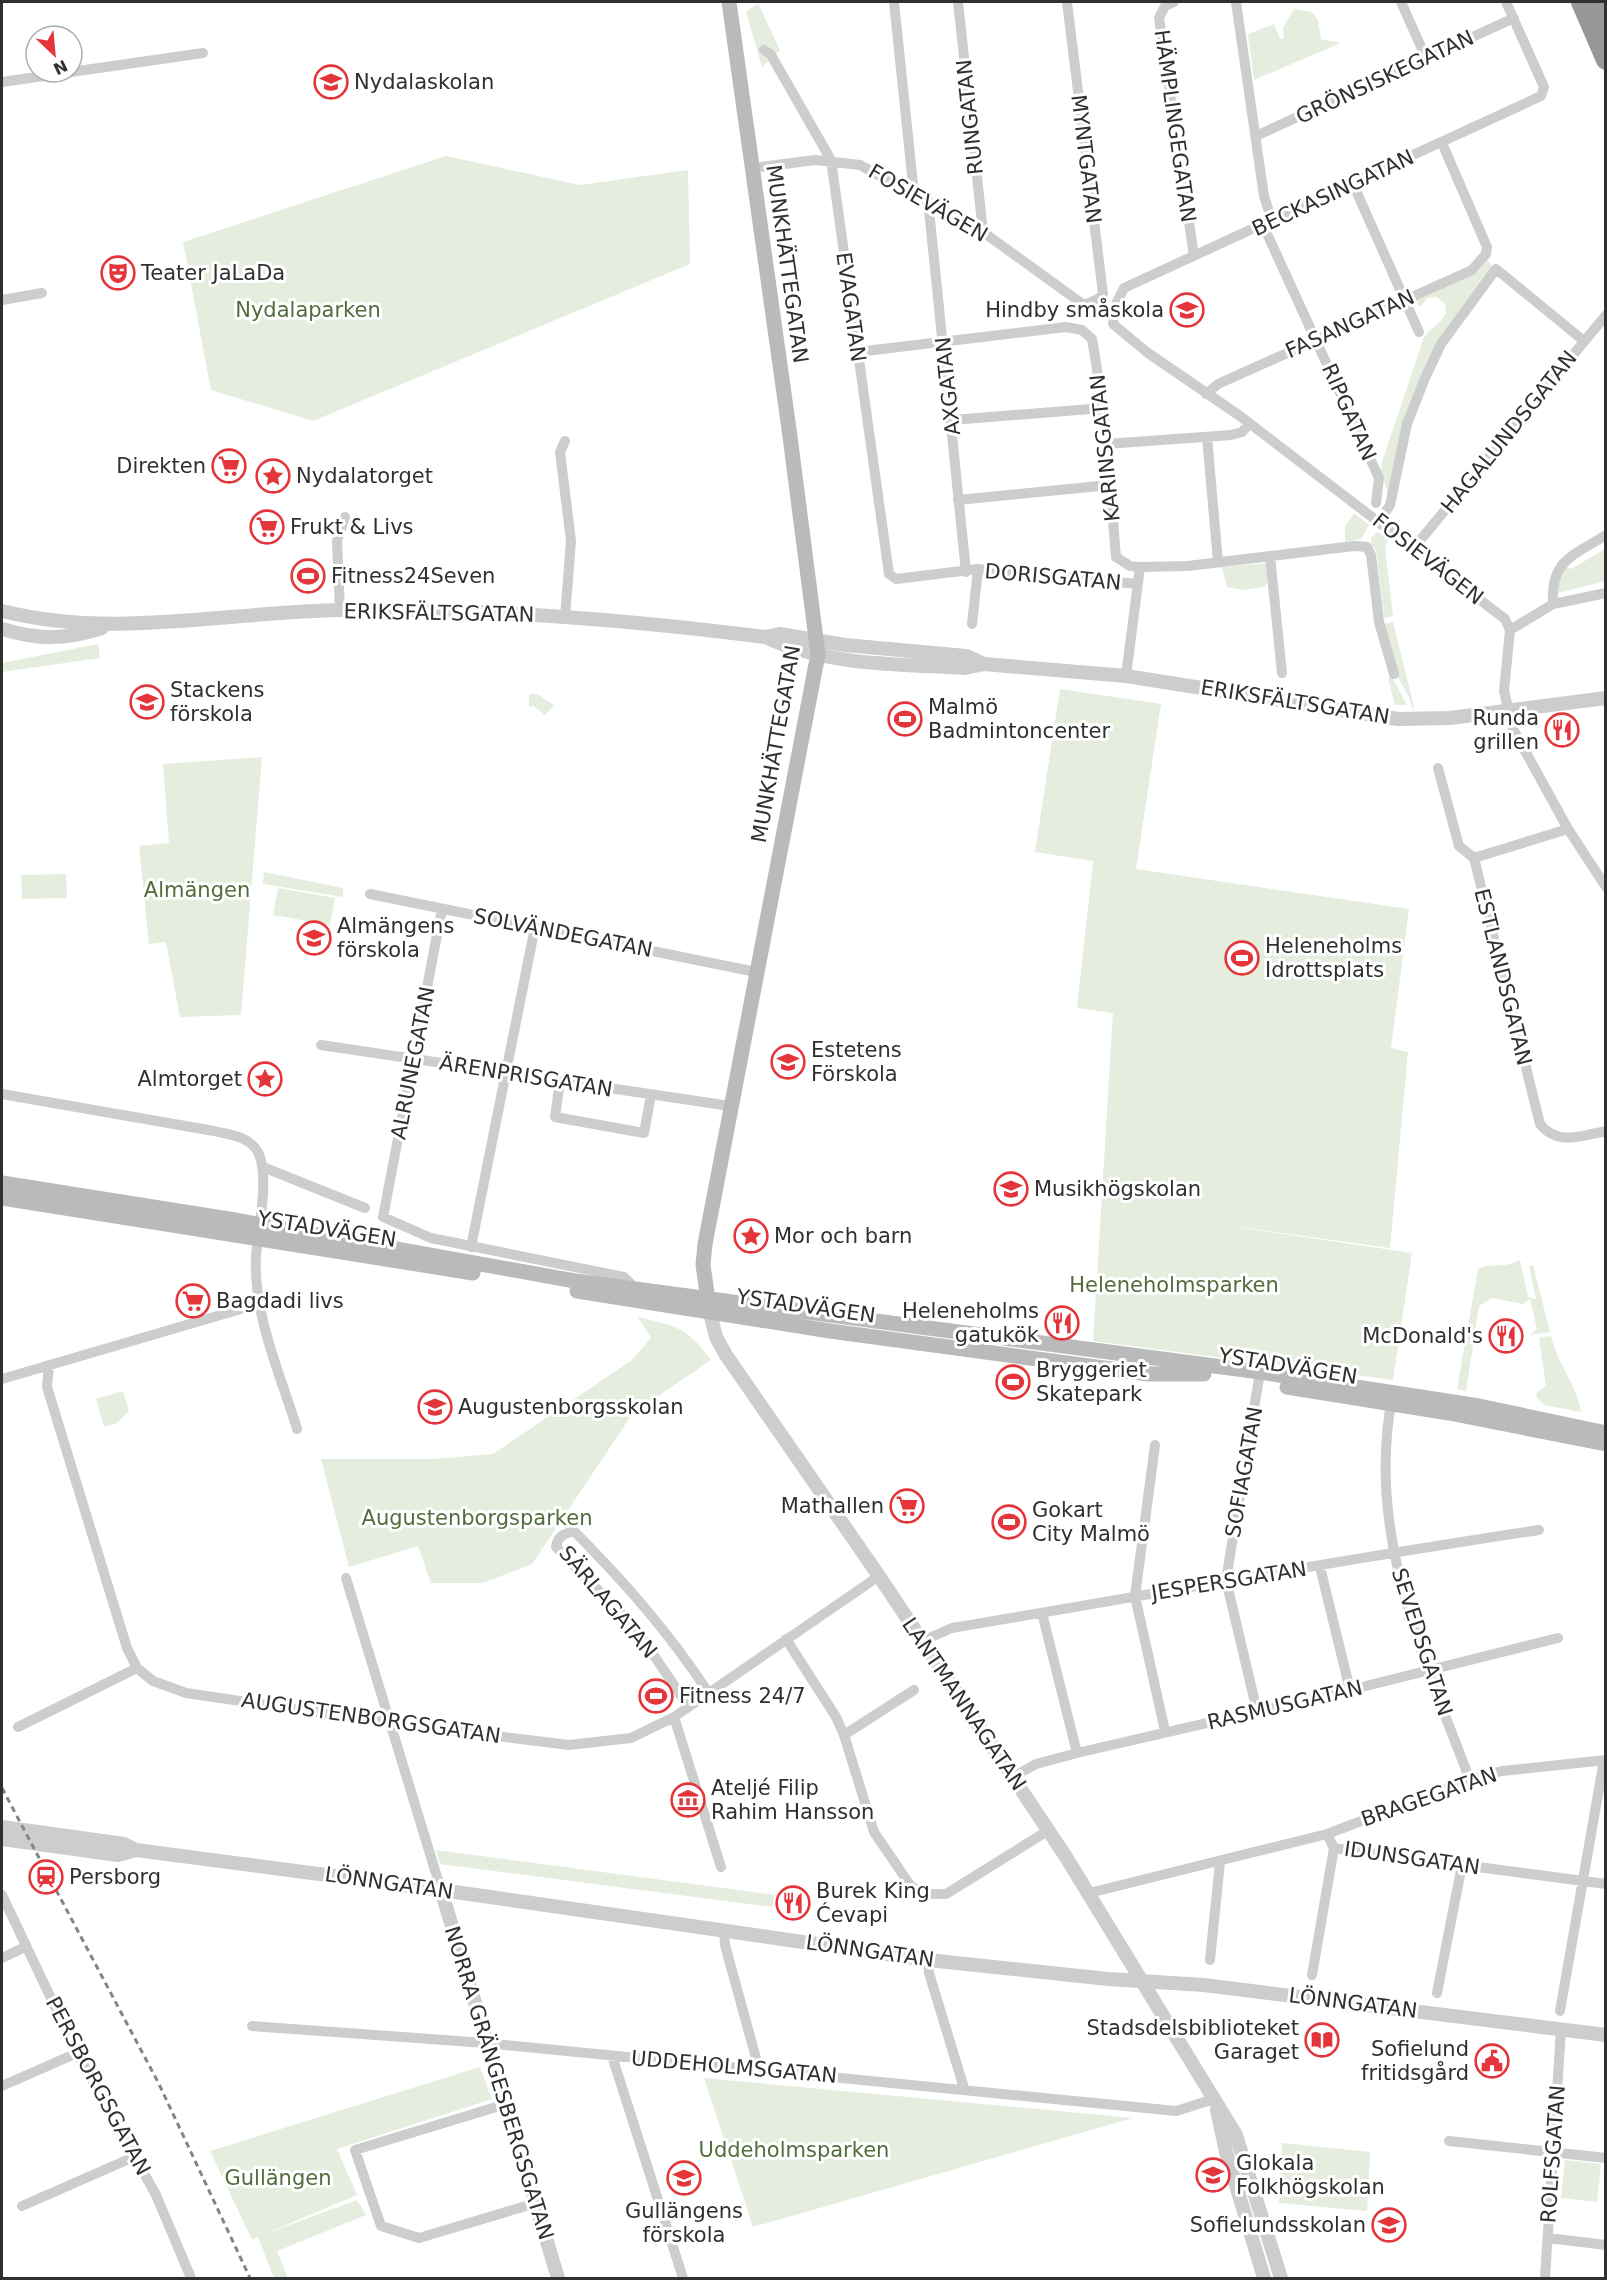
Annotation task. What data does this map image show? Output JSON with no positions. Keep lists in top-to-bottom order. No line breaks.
{"streets":{"main road":["MUNKHÄTTEGATAN","YSTADVÄGEN"],"street":["GRÖNSISKEGATAN","RUNGATAN","HÄMPLINGEGATAN","MYNTGATAN","BECKASINGATAN","FOSIEVÄGEN","EVAGATAN","FASANGATAN","AXGATAN","RIPGATAN","HAGALUNDSGATAN","KARINSGATAN","DORISGATAN","ERIKSFÄLTSGATAN","SOLVÄNDEGATAN","ESTLANDSGATAN","ALRUNEGATAN","ÄRENPRISGATAN","SOFIAGATAN","JESPERSGATAN","SÄRLAGATAN","SEVEDSGATAN","LANTMANNAGATAN","RASMUSGATAN","AUGUSTENBORGSGATAN","BRAGEGATAN","IDUNSGATAN","LÖNNGATAN","UDDEHOLMSGATAN","NORRA GRÄNGESBERGSGATAN","PERSBORGSGATAN","ROLFSGATAN"]},"crossings":[["GRÖNSISKEGATAN","BECKASINGATAN"],["GRÖNSISKEGATAN","RIPGATAN"],["RUNGATAN","FOSIEVÄGEN"],["HÄMPLINGEGATAN","BECKASINGATAN"],["MYNTGATAN","FOSIEVÄGEN"],["BECKASINGATAN","FOSIEVÄGEN"],["BECKASINGATAN","FASANGATAN"],["BECKASINGATAN","RIPGATAN"],["FOSIEVÄGEN","MUNKHÄTTEGATAN"],["FOSIEVÄGEN","EVAGATAN"],["FOSIEVÄGEN","FASANGATAN"],["FOSIEVÄGEN","AXGATAN"],["FOSIEVÄGEN","HAGALUNDSGATAN"],["MUNKHÄTTEGATAN","ERIKSFÄLTSGATAN"],["MUNKHÄTTEGATAN","SOLVÄNDEGATAN"],["MUNKHÄTTEGATAN","ÄRENPRISGATAN"],["MUNKHÄTTEGATAN","YSTADVÄGEN"],["MUNKHÄTTEGATAN","LANTMANNAGATAN"],["EVAGATAN","DORISGATAN"],["FASANGATAN","RIPGATAN"],["AXGATAN","KARINSGATAN"],["AXGATAN","DORISGATAN"],["KARINSGATAN","DORISGATAN"],["SOLVÄNDEGATAN","ALRUNEGATAN"],["ALRUNEGATAN","ÄRENPRISGATAN"],["ALRUNEGATAN","YSTADVÄGEN"],["YSTADVÄGEN","SOFIAGATAN"],["YSTADVÄGEN","SEVEDSGATAN"],["YSTADVÄGEN","LANTMANNAGATAN"],["SOFIAGATAN","JESPERSGATAN"],["SOFIAGATAN","RASMUSGATAN"],["JESPERSGATAN","SEVEDSGATAN"],["JESPERSGATAN","LANTMANNAGATAN"],["SÄRLAGATAN","AUGUSTENBORGSGATAN"],["SEVEDSGATAN","RASMUSGATAN"],["SEVEDSGATAN","BRAGEGATAN"],["LANTMANNAGATAN","RASMUSGATAN"],["LANTMANNAGATAN","AUGUSTENBORGSGATAN"],["LANTMANNAGATAN","IDUNSGATAN"],["LANTMANNAGATAN","LÖNNGATAN"],["LANTMANNAGATAN","UDDEHOLMSGATAN"],["AUGUSTENBORGSGATAN","NORRA GRÄNGESBERGSGATAN"],["BRAGEGATAN","IDUNSGATAN"],["LÖNNGATAN","NORRA GRÄNGESBERGSGATAN"],["LÖNNGATAN","ROLFSGATAN"],["UDDEHOLMSGATAN","NORRA GRÄNGESBERGSGATAN"]],"parks":["Nydalaparken","Almängen","Heleneholmsparken","Augustenborgsparken","Uddeholmsparken","Gullängen"],"places":{"school or university":["Nydalaskolan","Hindby småskola","Stackens förskola","Almängens förskola","Estetens Förskola","Musikhögskolan","Augustenborgsskolan","Glokala Folkhögskolan","Gullängens förskola","Sofielundsskolan"],"theatre":["Teater JaLaDa"],"supermarket":["Direkten","Frukt & Livs","Bagdadi livs","Mathallen"],"place":["Nydalatorget","Almtorget","Mor och barn"],"sports":["Fitness24Seven","Malmö Badmintoncenter","Heleneholms Idrottsplats","Bryggeriet Skatepark","Gokart City Malmö","Fitness 24/7"],"restaurant":["Runda grillen","Heleneholms gatukök","McDonald's","Burek King Ćevapi"],"museum":["Ateljé Filip Rahim Hansson"],"station":["Persborg"],"library":["Stadsdelsbiblioteket Garaget"],"public building":["Sofielund fritidsgård"]},"north":"bottom right"}
